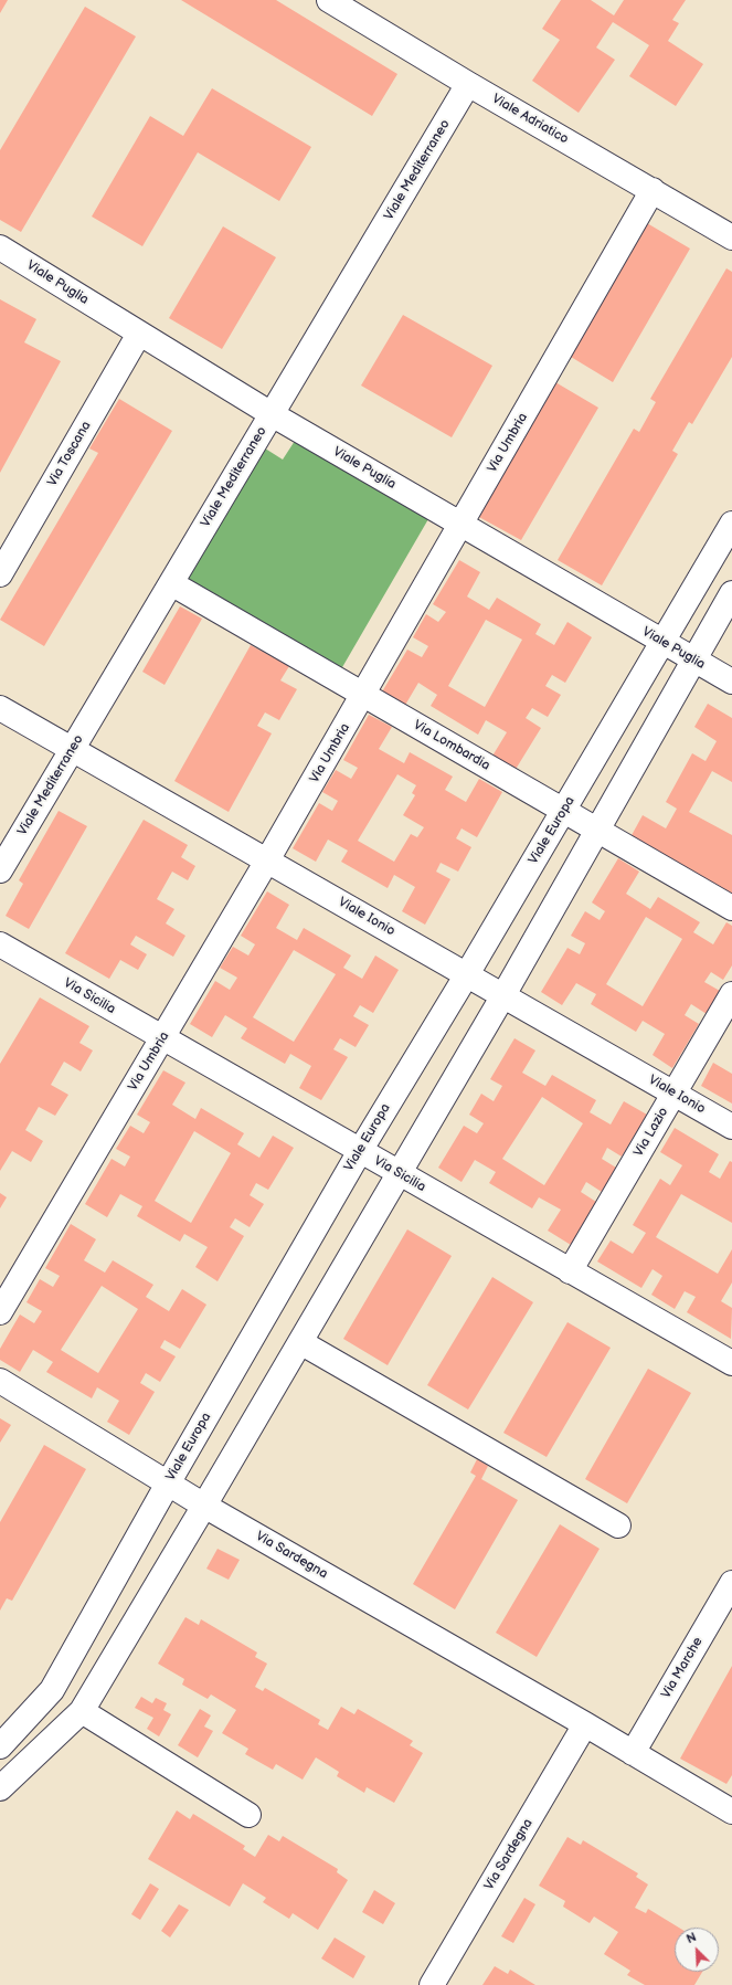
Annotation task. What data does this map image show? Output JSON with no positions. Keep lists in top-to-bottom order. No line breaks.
{"streets":{"street":["Viale Adriatico","Viale Mediterraneo","Viale Puglia","Via Umbria","Via Toscana","Via Lombardia","Viale Europa","Viale Ionio","Via Sicilia","Via Lazio","Via Sardegna","Via Marche"]},"crossings":[["Viale Adriatico","Viale Mediterraneo"],["Viale Adriatico","Via Umbria"],["Viale Mediterraneo","Viale Puglia"],["Viale Mediterraneo","Via Lombardia"],["Viale Mediterraneo","Viale Ionio"],["Viale Puglia","Via Umbria"],["Viale Puglia","Via Toscana"],["Viale Puglia","Viale Europa"],["Via Umbria","Via Lombardia"],["Via Umbria","Viale Ionio"],["Via Umbria","Via Sicilia"],["Via Lombardia","Viale Europa"],["Viale Europa","Viale Ionio"],["Viale Europa","Via Sicilia"],["Viale Europa","Via Sardegna"],["Viale Ionio","Via Lazio"],["Via Sicilia","Via Lazio"],["Via Sardegna","Via Marche"]],"north":"top left"}
